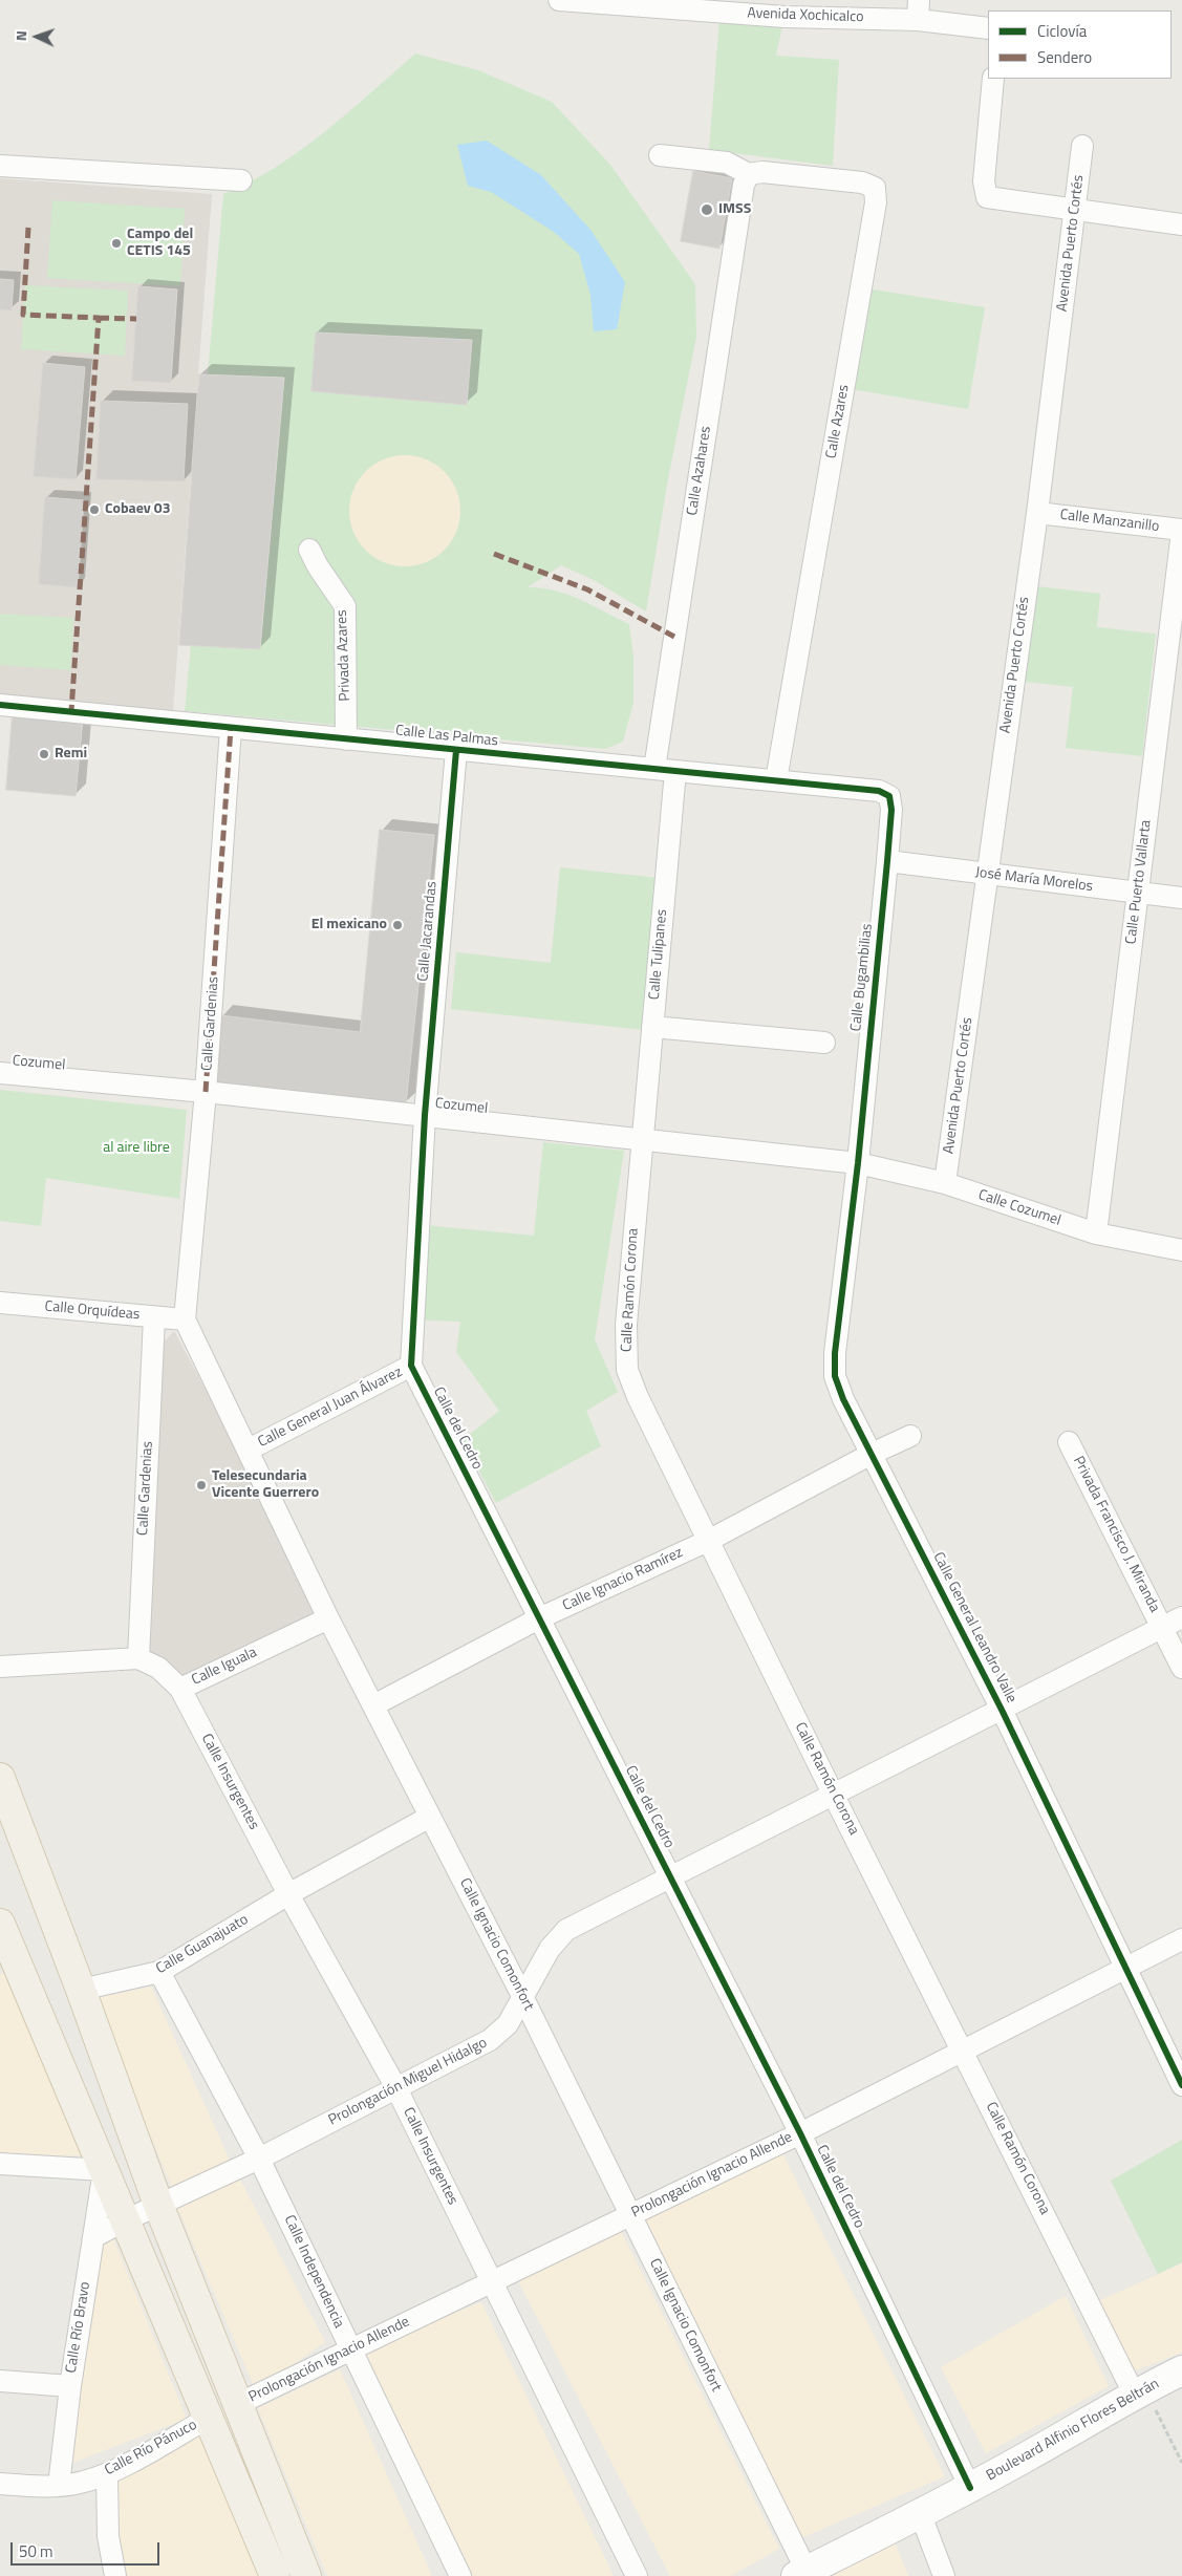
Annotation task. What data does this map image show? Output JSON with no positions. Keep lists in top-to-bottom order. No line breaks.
{"streets":{"street":["Avenida Xochicalco","Avenida Puerto Cortés","Calle Azares","Calle Azahares","Calle Manzanillo","Privada Azares","Calle Las Palmas","José María Morelos","Calle Puerto Vallarta","Calle Jacarandas","Calle Tulipanes","Calle Bugambilias","Calle Gardenias","Cozumel","Calle Cozumel","Calle Ramón Corona","Calle Orquídeas","Calle General Juan Álvarez","Calle del Cedro","Privada Francisco J. Miranda","Calle Ignacio Ramírez","Calle General Leandro Valle","Calle Iguala","Calle Insurgentes","Calle Guanajuato","Calle Ignacio Comonfort","Prolongación Miguel Hidalgo","Prolongación Ignacio Allende","Calle Independencia","Calle Río Bravo","Boulevard Alfinio Flores Beltrán","Calle Río Pánuco"]},"crossings":[["Avenida Puerto Cortés","Calle Manzanillo"],["Avenida Puerto Cortés","José María Morelos"],["Avenida Puerto Cortés","Calle Cozumel"],["Calle Azares","Calle Azahares"],["Calle Azares","Calle Las Palmas"],["Calle Azahares","Calle Las Palmas"],["Calle Manzanillo","Calle Puerto Vallarta"],["Privada Azares","Calle Las Palmas"],["Calle Las Palmas","Calle Jacarandas"],["Calle Las Palmas","Calle Tulipanes"],["Calle Las Palmas","Calle Bugambilias"],["Calle Las Palmas","Calle Gardenias"],["José María Morelos","Calle Puerto Vallarta"],["José María Morelos","Calle Bugambilias"],["Calle Puerto Vallarta","Calle Cozumel"],["Calle Jacarandas","Cozumel"],["Calle Jacarandas","Calle del Cedro"],["Calle Tulipanes","Cozumel"],["Calle Tulipanes","Calle Ramón Corona"],["Calle Bugambilias","Cozumel"],["Calle Bugambilias","Calle Cozumel"],["Calle Bugambilias","Calle General Leandro Valle"],["Calle Gardenias","Cozumel"],["Calle Gardenias","Calle Orquídeas"],["Calle Gardenias","Calle Iguala"],["Calle Gardenias","Calle Ignacio Comonfort"],["Cozumel","Calle Cozumel"],["Cozumel","Calle Ramón Corona"],["Cozumel","Calle del Cedro"],["Cozumel","Calle General Leandro Valle"],["Calle Cozumel","Calle General Leandro Valle"],["Calle Ramón Corona","Calle Ignacio Ramírez"],["Calle Ramón Corona","Prolongación Miguel Hidalgo"],["Calle Ramón Corona","Prolongación Ignacio Allende"],["Calle Ramón Corona","Boulevard Alfinio Flores Beltrán"],["Calle Orquídeas","Calle Ignacio Comonfort"],["Calle General Juan Álvarez","Calle del Cedro"],["Calle General Juan Álvarez","Calle Ignacio Comonfort"],["Calle del Cedro","Calle Ignacio Ramírez"],["Calle del Cedro","Prolongación Miguel Hidalgo"],["Calle del Cedro","Prolongación Ignacio Allende"],["Calle del Cedro","Boulevard Alfinio Flores Beltrán"],["Privada Francisco J. Miranda","Prolongación Miguel Hidalgo"],["Calle Ignacio Ramírez","Calle General Leandro Valle"],["Calle Ignacio Ramírez","Calle Ignacio Comonfort"],["Calle General Leandro Valle","Prolongación Miguel Hidalgo"],["Calle General Leandro Valle","Prolongación Ignacio Allende"],["Calle Iguala","Calle Insurgentes"],["Calle Iguala","Calle Ignacio Comonfort"],["Calle Insurgentes","Calle Guanajuato"],["Calle Insurgentes","Prolongación Miguel Hidalgo"],["Calle Insurgentes","Prolongación Ignacio Allende"],["Calle Guanajuato","Calle Ignacio Comonfort"],["Calle Guanajuato","Calle Independencia"],["Calle Ignacio Comonfort","Prolongación Miguel Hidalgo"],["Calle Ignacio Comonfort","Prolongación Ignacio Allende"],["Calle Ignacio Comonfort","Boulevard Alfinio Flores Beltrán"],["Prolongación Miguel Hidalgo","Calle Independencia"],["Prolongación Miguel Hidalgo","Calle Río Bravo"],["Prolongación Ignacio Allende","Calle Independencia"],["Calle Río Bravo","Calle Río Pánuco"]],"parks":["al aire libre"],"places":["IMSS","Campo del CETIS 145","Cobaev 03","Remi","El mexicano","Telesecundaria Vicente Guerrero"],"legend":["Ciclovía","Sendero"],"scale_bar":"50 m","north":"left"}
